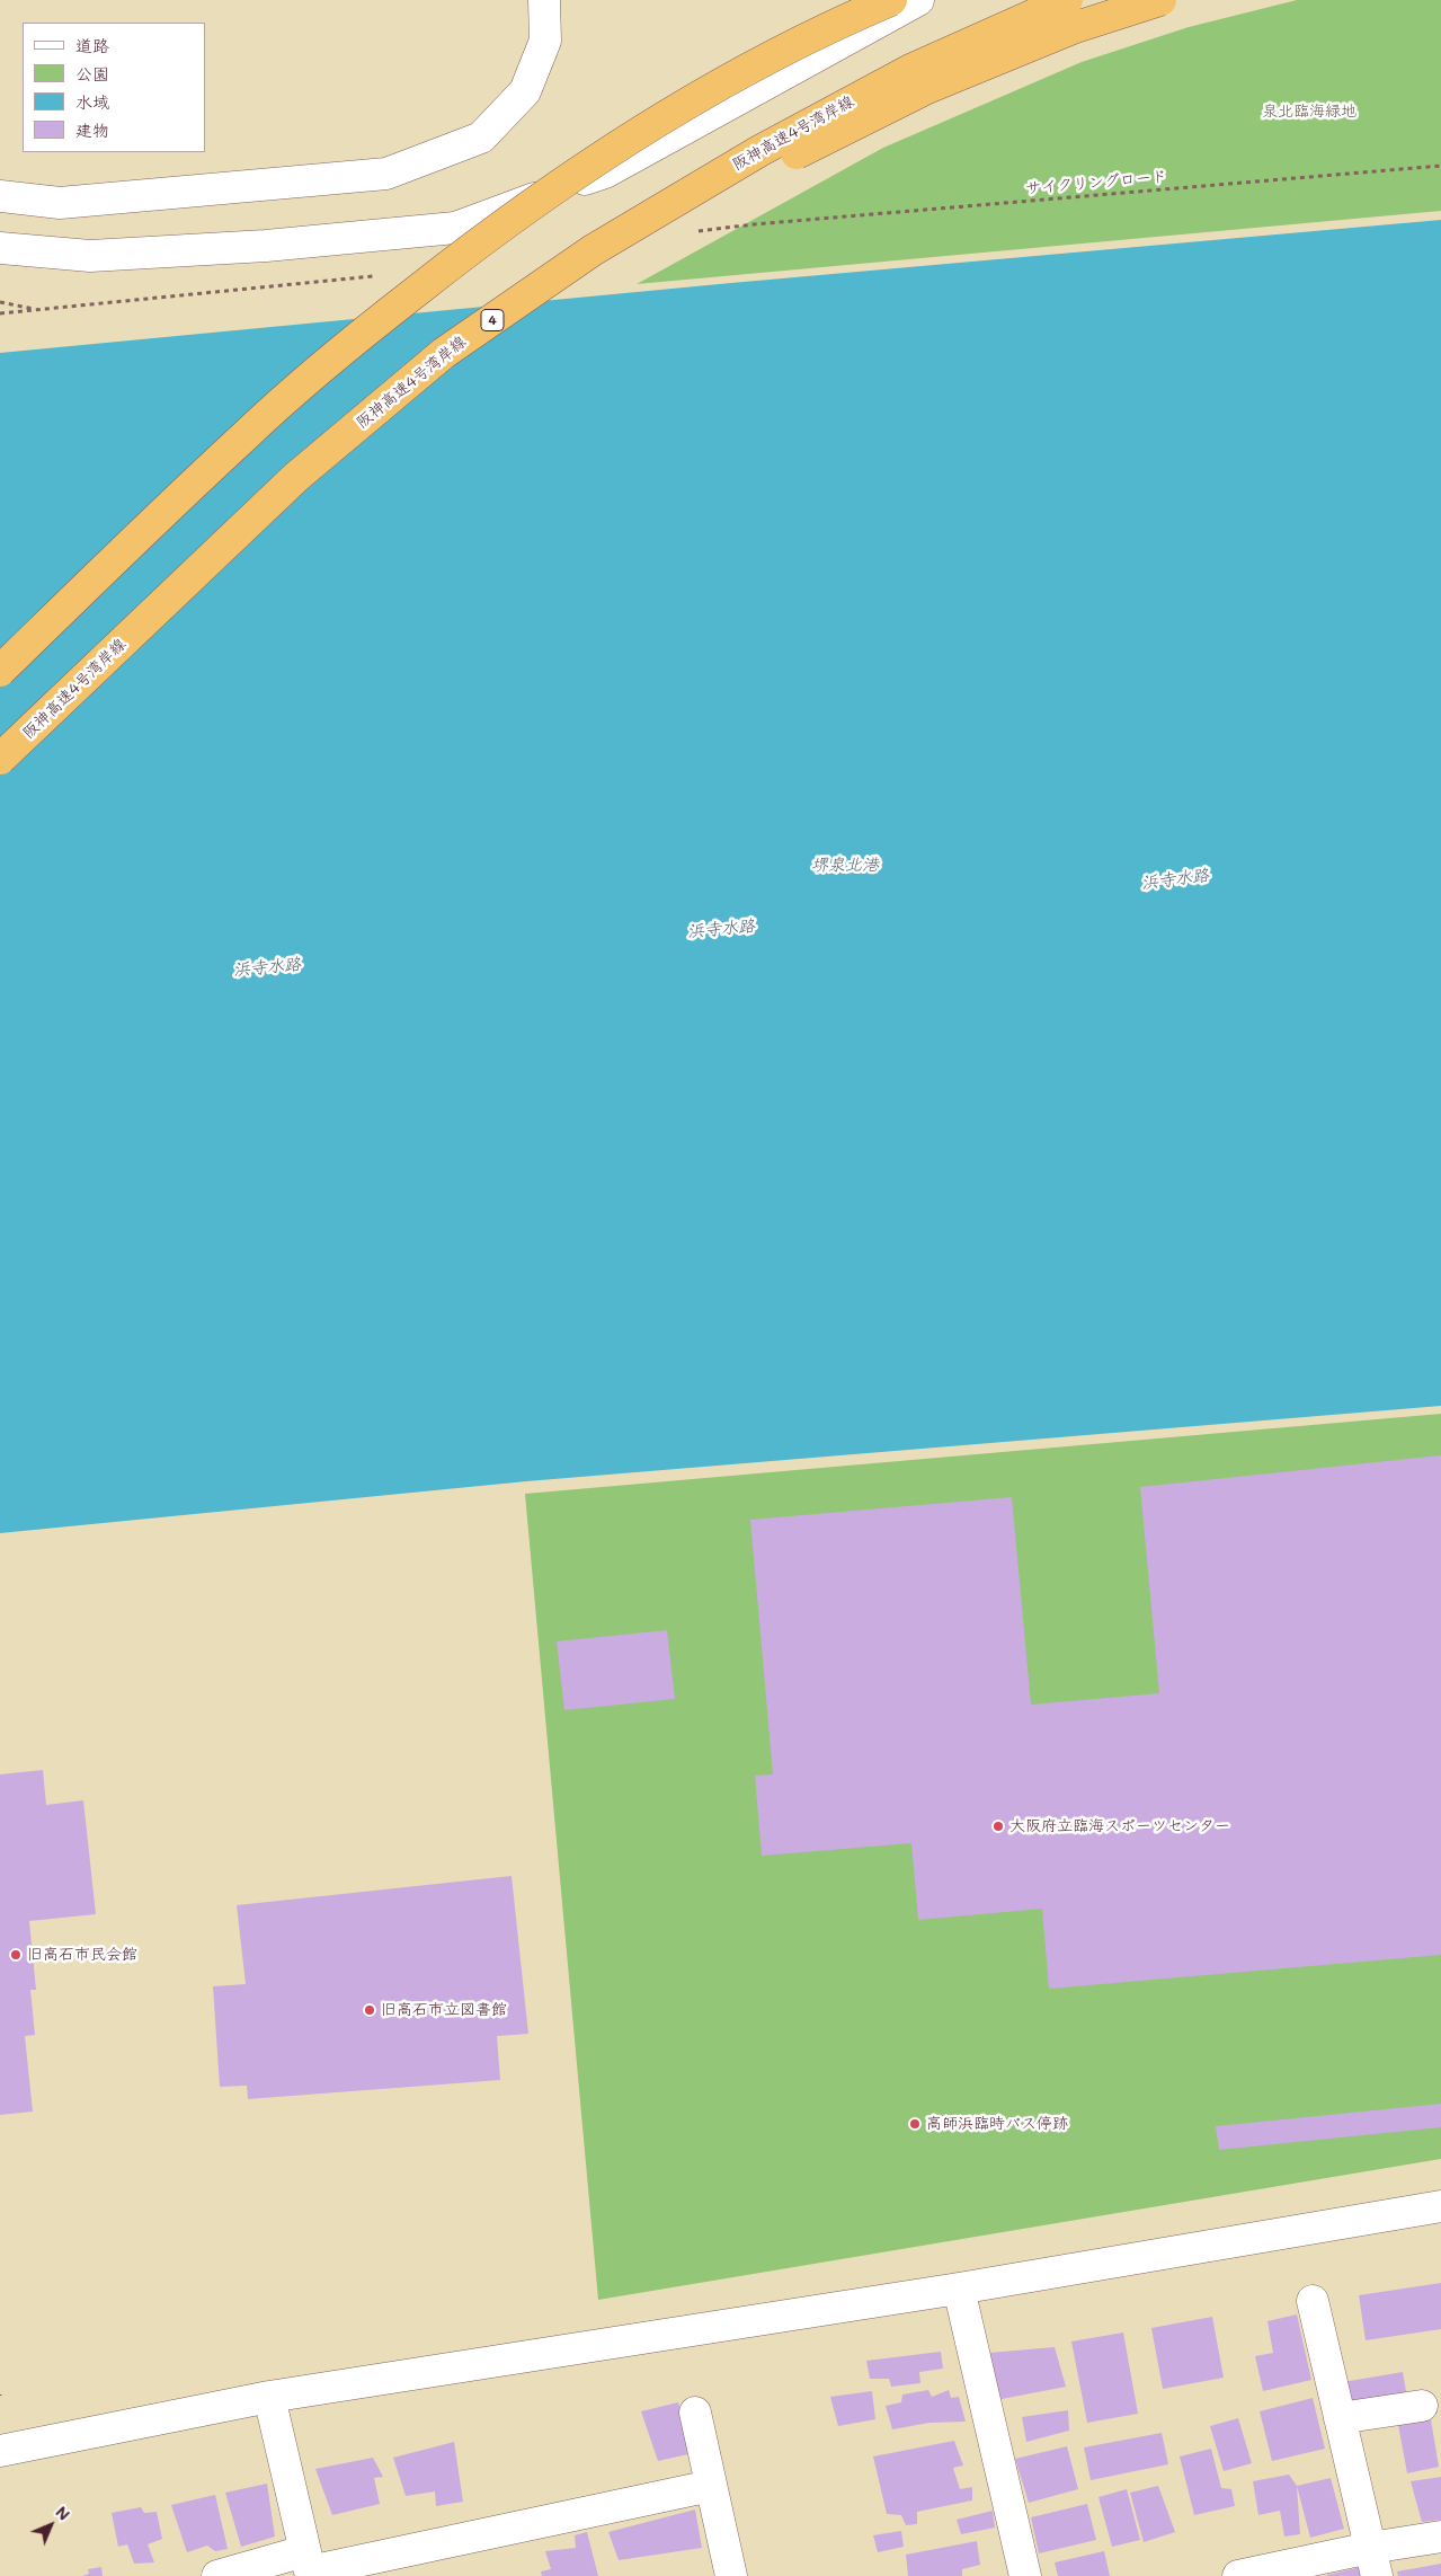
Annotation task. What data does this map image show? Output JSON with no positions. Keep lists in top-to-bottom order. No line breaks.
{"streets":{"highway":["阪神高速4号湾岸線","4"],"path":["サイクリングロード"]},"crossings":[["阪神高速4号湾岸線","4"]],"water":["堺泉北港","浜寺水路"],"parks":["泉北臨海緑地"],"places":["大阪府立臨海スポーツセンター","旧高石市民会館","旧高石市立図書館","高師浜臨時バス停跡"],"legend":["道路","公園","水域","建物"],"north":"top right"}
